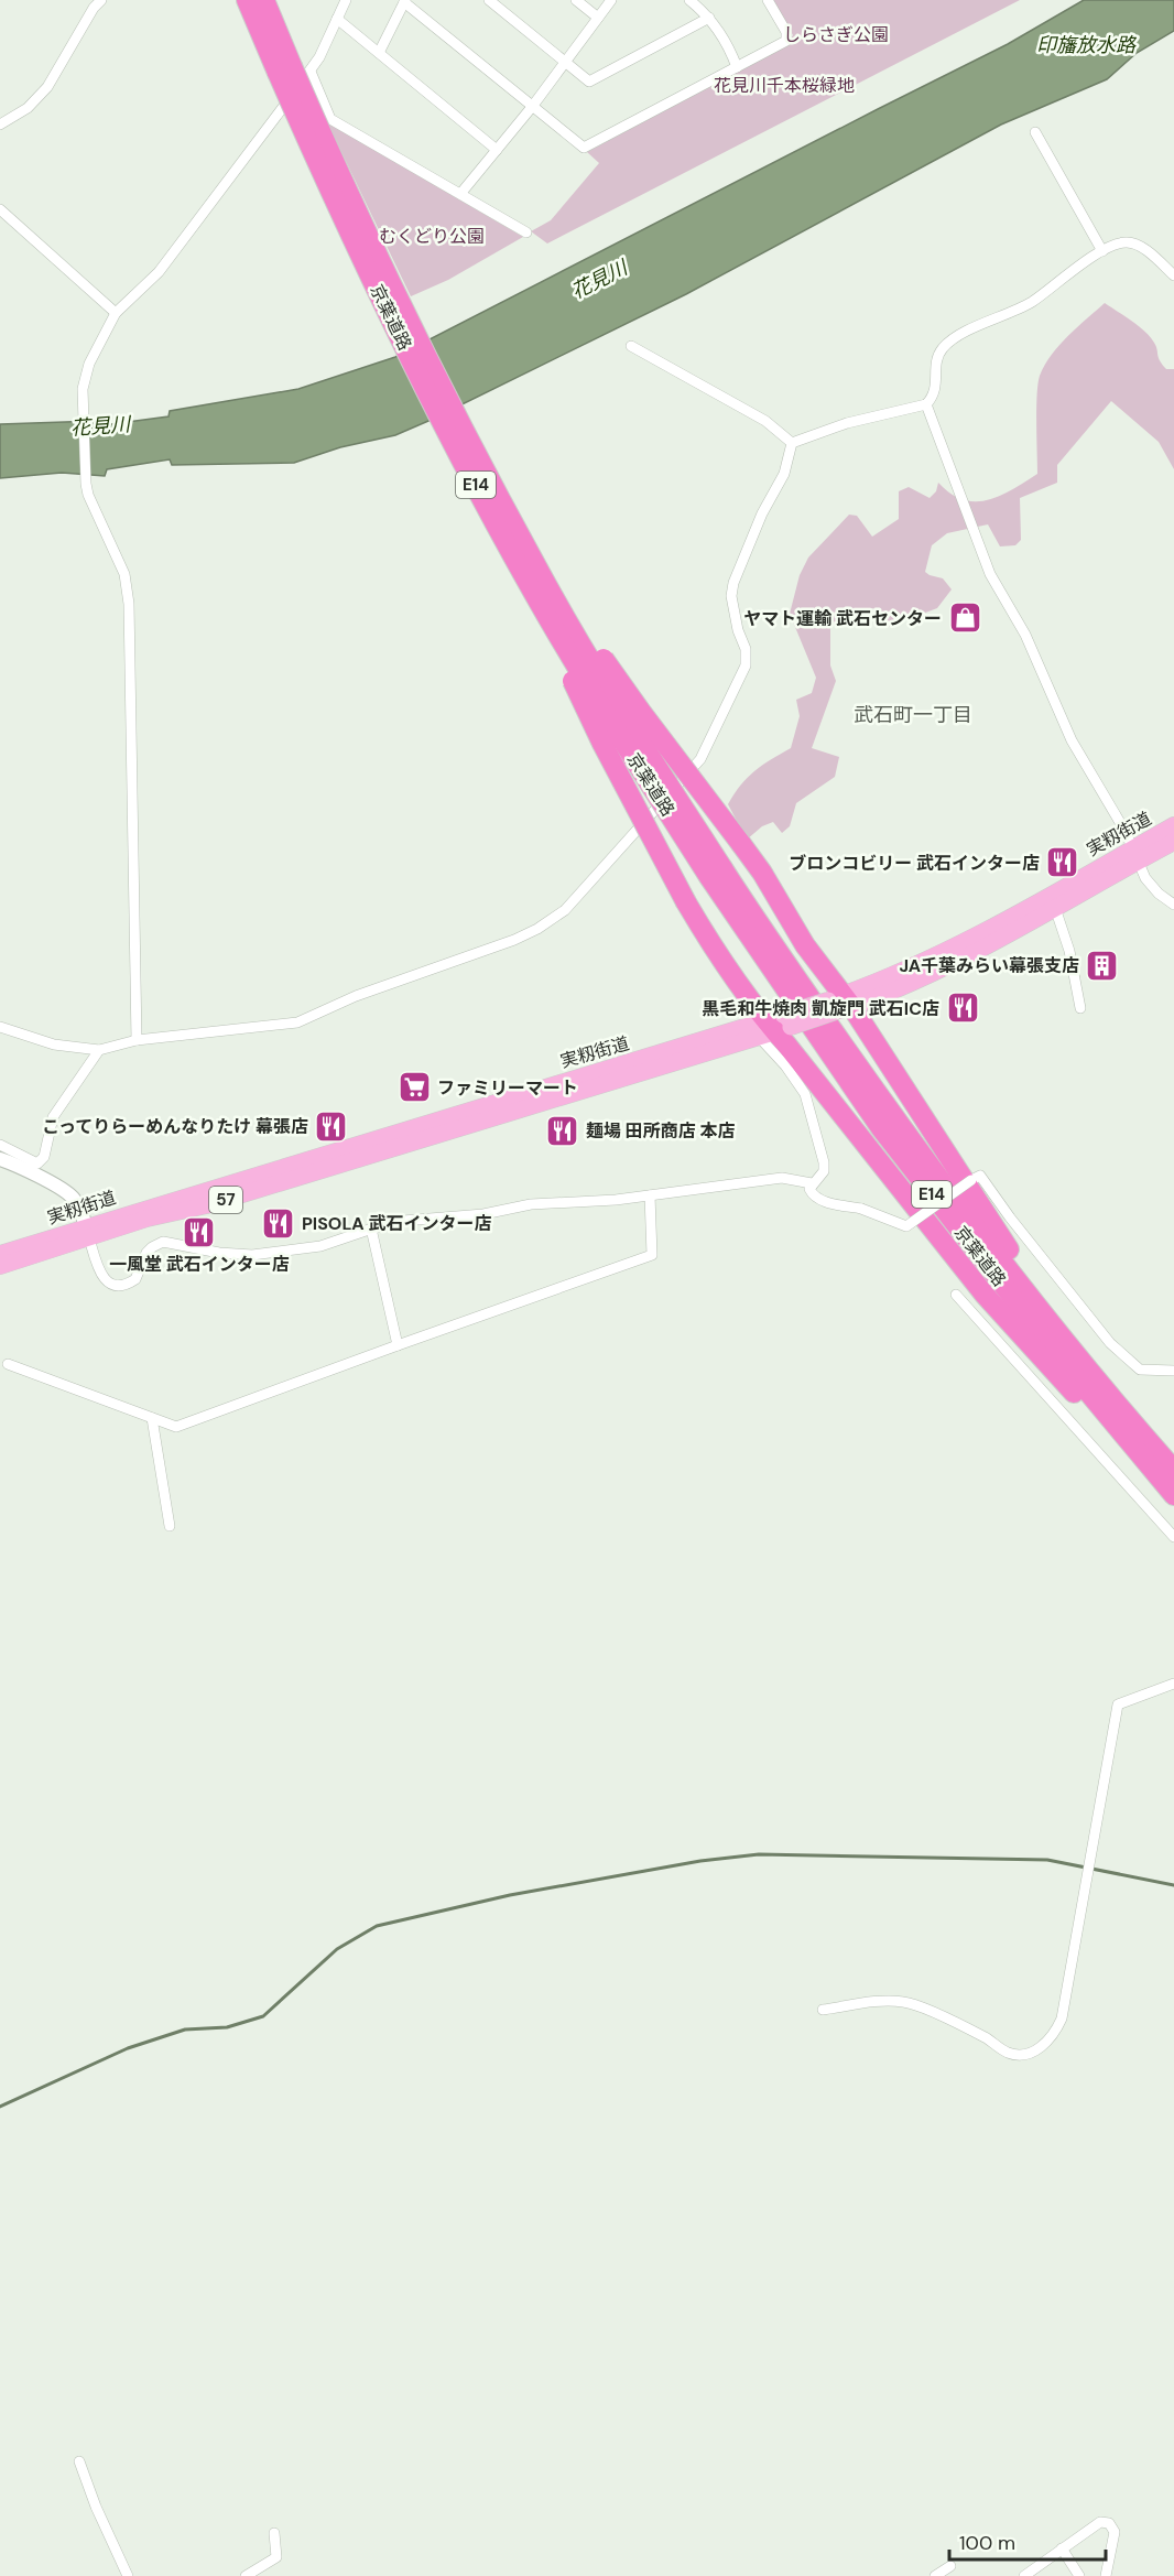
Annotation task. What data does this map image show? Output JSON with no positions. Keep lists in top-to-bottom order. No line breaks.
{"streets":{"highway":["京葉道路","E14"],"main road":["実籾街道","57"]},"districts":["武石町一丁目"],"water":["印旛放水路","花見川"],"parks":["しらさぎ公園","花見川千本桜緑地","むくどり公園"],"places":{"shop":["ヤマト運輸 武石センター"],"restaurant":["ブロンコビリー 武石インター店","黒毛和牛焼肉 凱旋門 武石IC店","こってりらーめんなりたけ 幕張店","麺場 田所商店 本店","PISOLA 武石インター店","一風堂 武石インター店"],"building":["JA千葉みらい幕張支店"],"supermarket":["ファミリーマート"]},"scale_bar":"100 m"}
